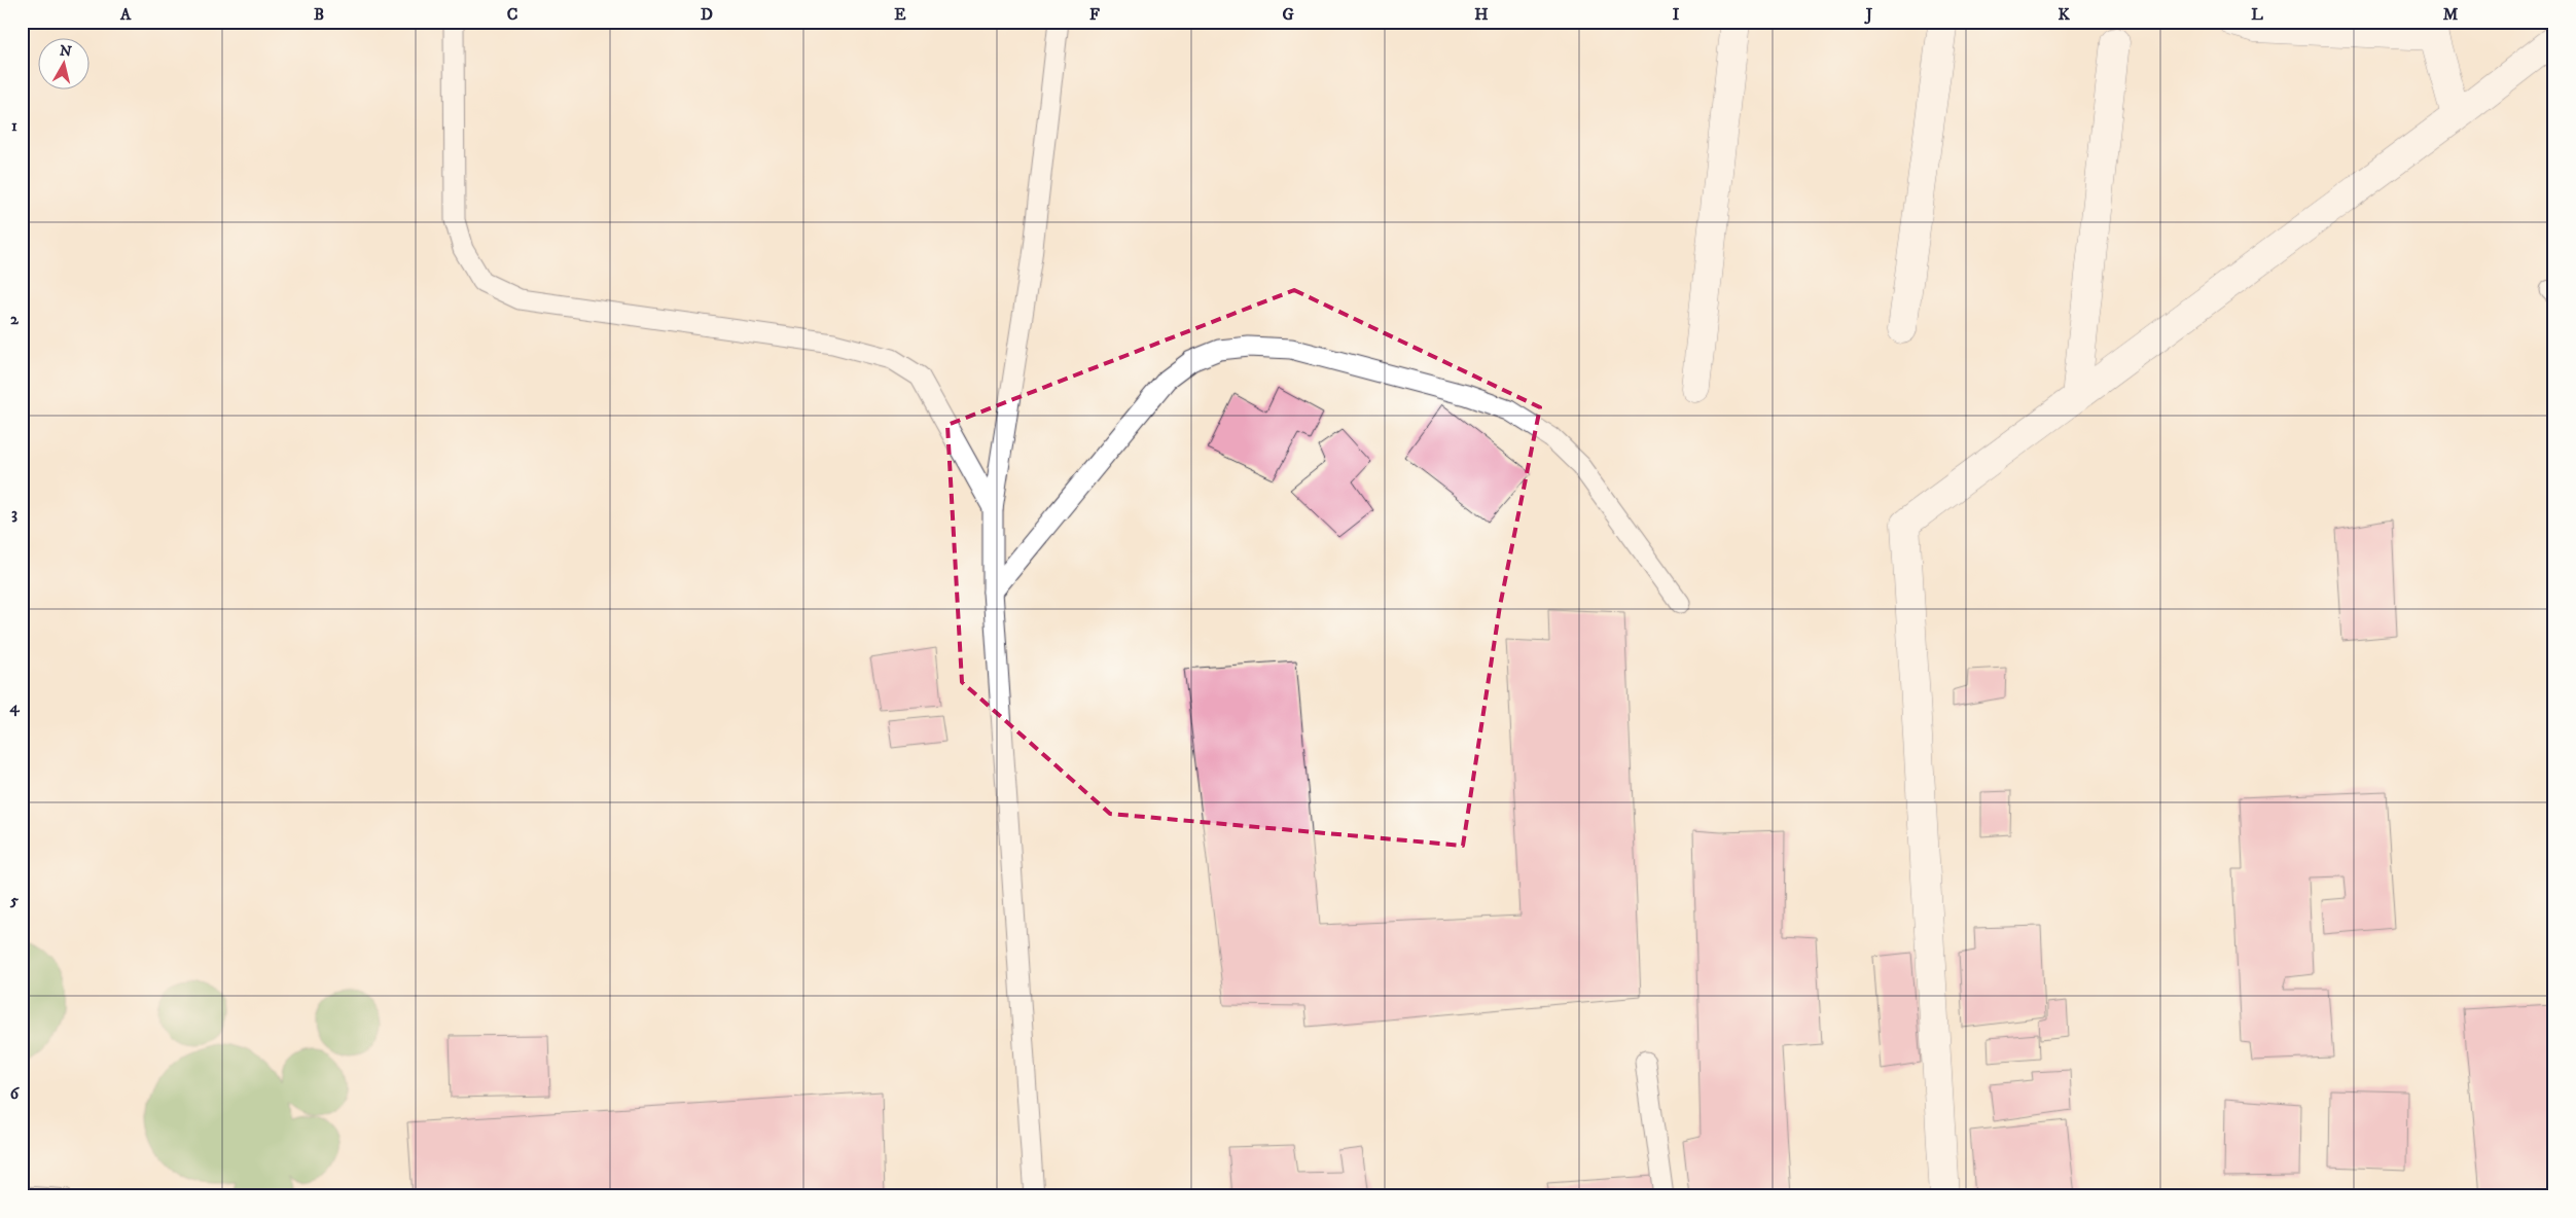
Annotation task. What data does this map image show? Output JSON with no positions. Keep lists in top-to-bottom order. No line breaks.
{"north":"top","grid":{"columns":["A","B","C","D","E","F","G","H","I","J","K","L","M"],"rows":["1","2","3","4","5","6"]}}
